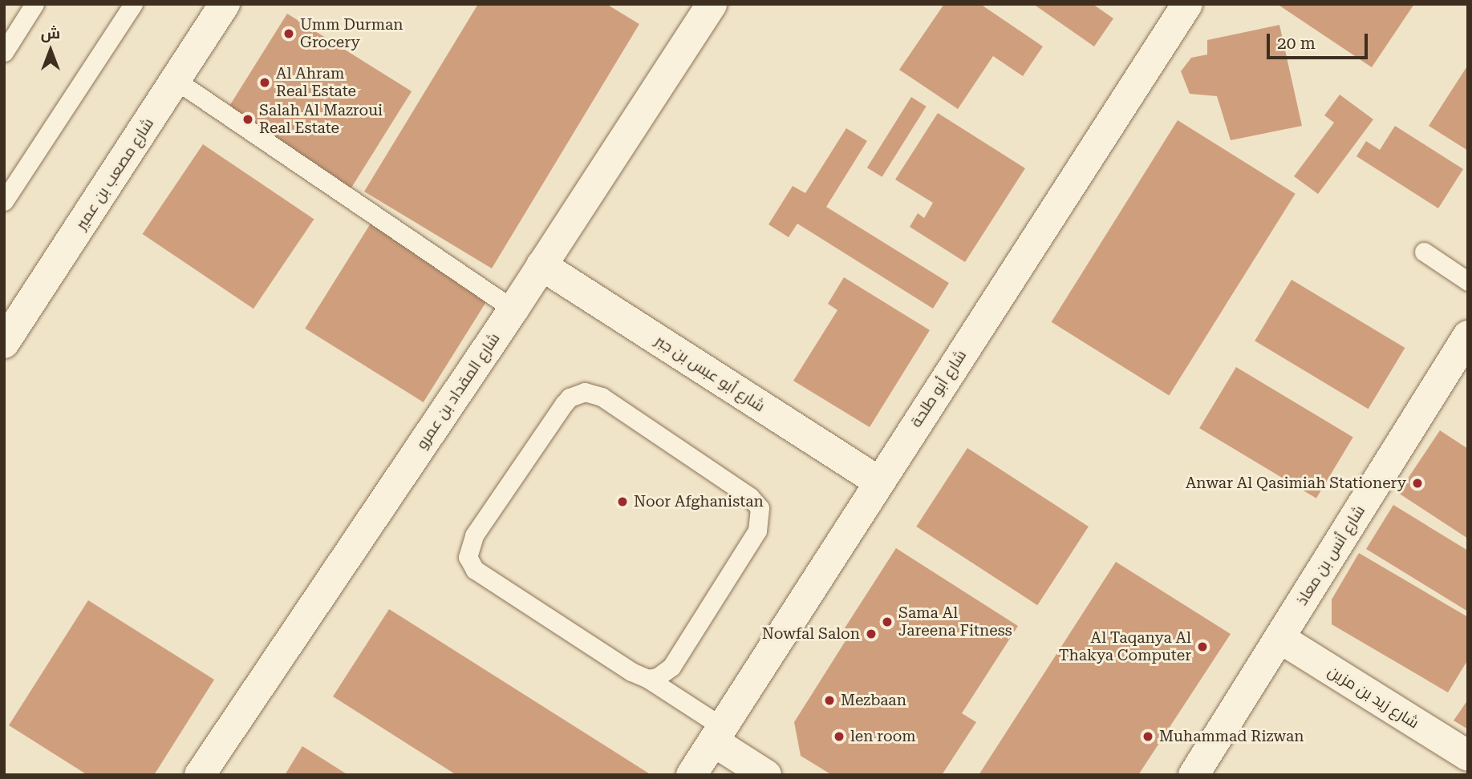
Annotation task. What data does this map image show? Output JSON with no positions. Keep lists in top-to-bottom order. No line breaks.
{"streets":{"street":["شارع مصعب بن عمير","شارع أبو عبس بن جبر","شارع أبو طلحة","شارع المقداد بن عمرو","شارع أنس بن معاذ","شارع زيد بن مزين"]},"crossings":[["شارع أبو عبس بن جبر","شارع أبو طلحة"],["شارع أبو عبس بن جبر","شارع المقداد بن عمرو"],["شارع أنس بن معاذ","شارع زيد بن مزين"]],"places":["Umm Durman Grocery","Al Ahram Real Estate","Salah Al Mazroui Real Estate","Anwar Al Qasimiah Stationery","Noor Afghanistan","Sama Al Jareena Fitness","Nowfal Salon","Al Taqanya Al Thakya Computer","Mezbaan","len room","Muhammad Rizwan"],"scale_bar":"20 m","north":"top"}
